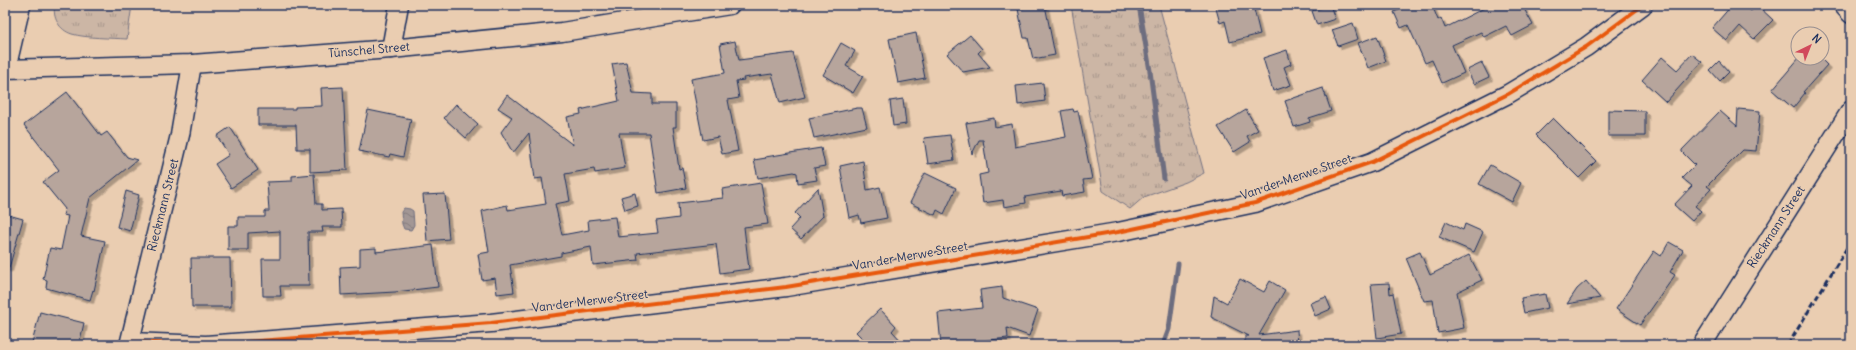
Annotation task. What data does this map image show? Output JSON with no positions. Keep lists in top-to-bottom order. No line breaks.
{"streets":{"street":["Tünschel Street","Van der Merwe Street","Rieckmann Street"]},"crossings":[["Tünschel Street","Rieckmann Street"],["Van der Merwe Street","Rieckmann Street"]],"north":"top right"}
